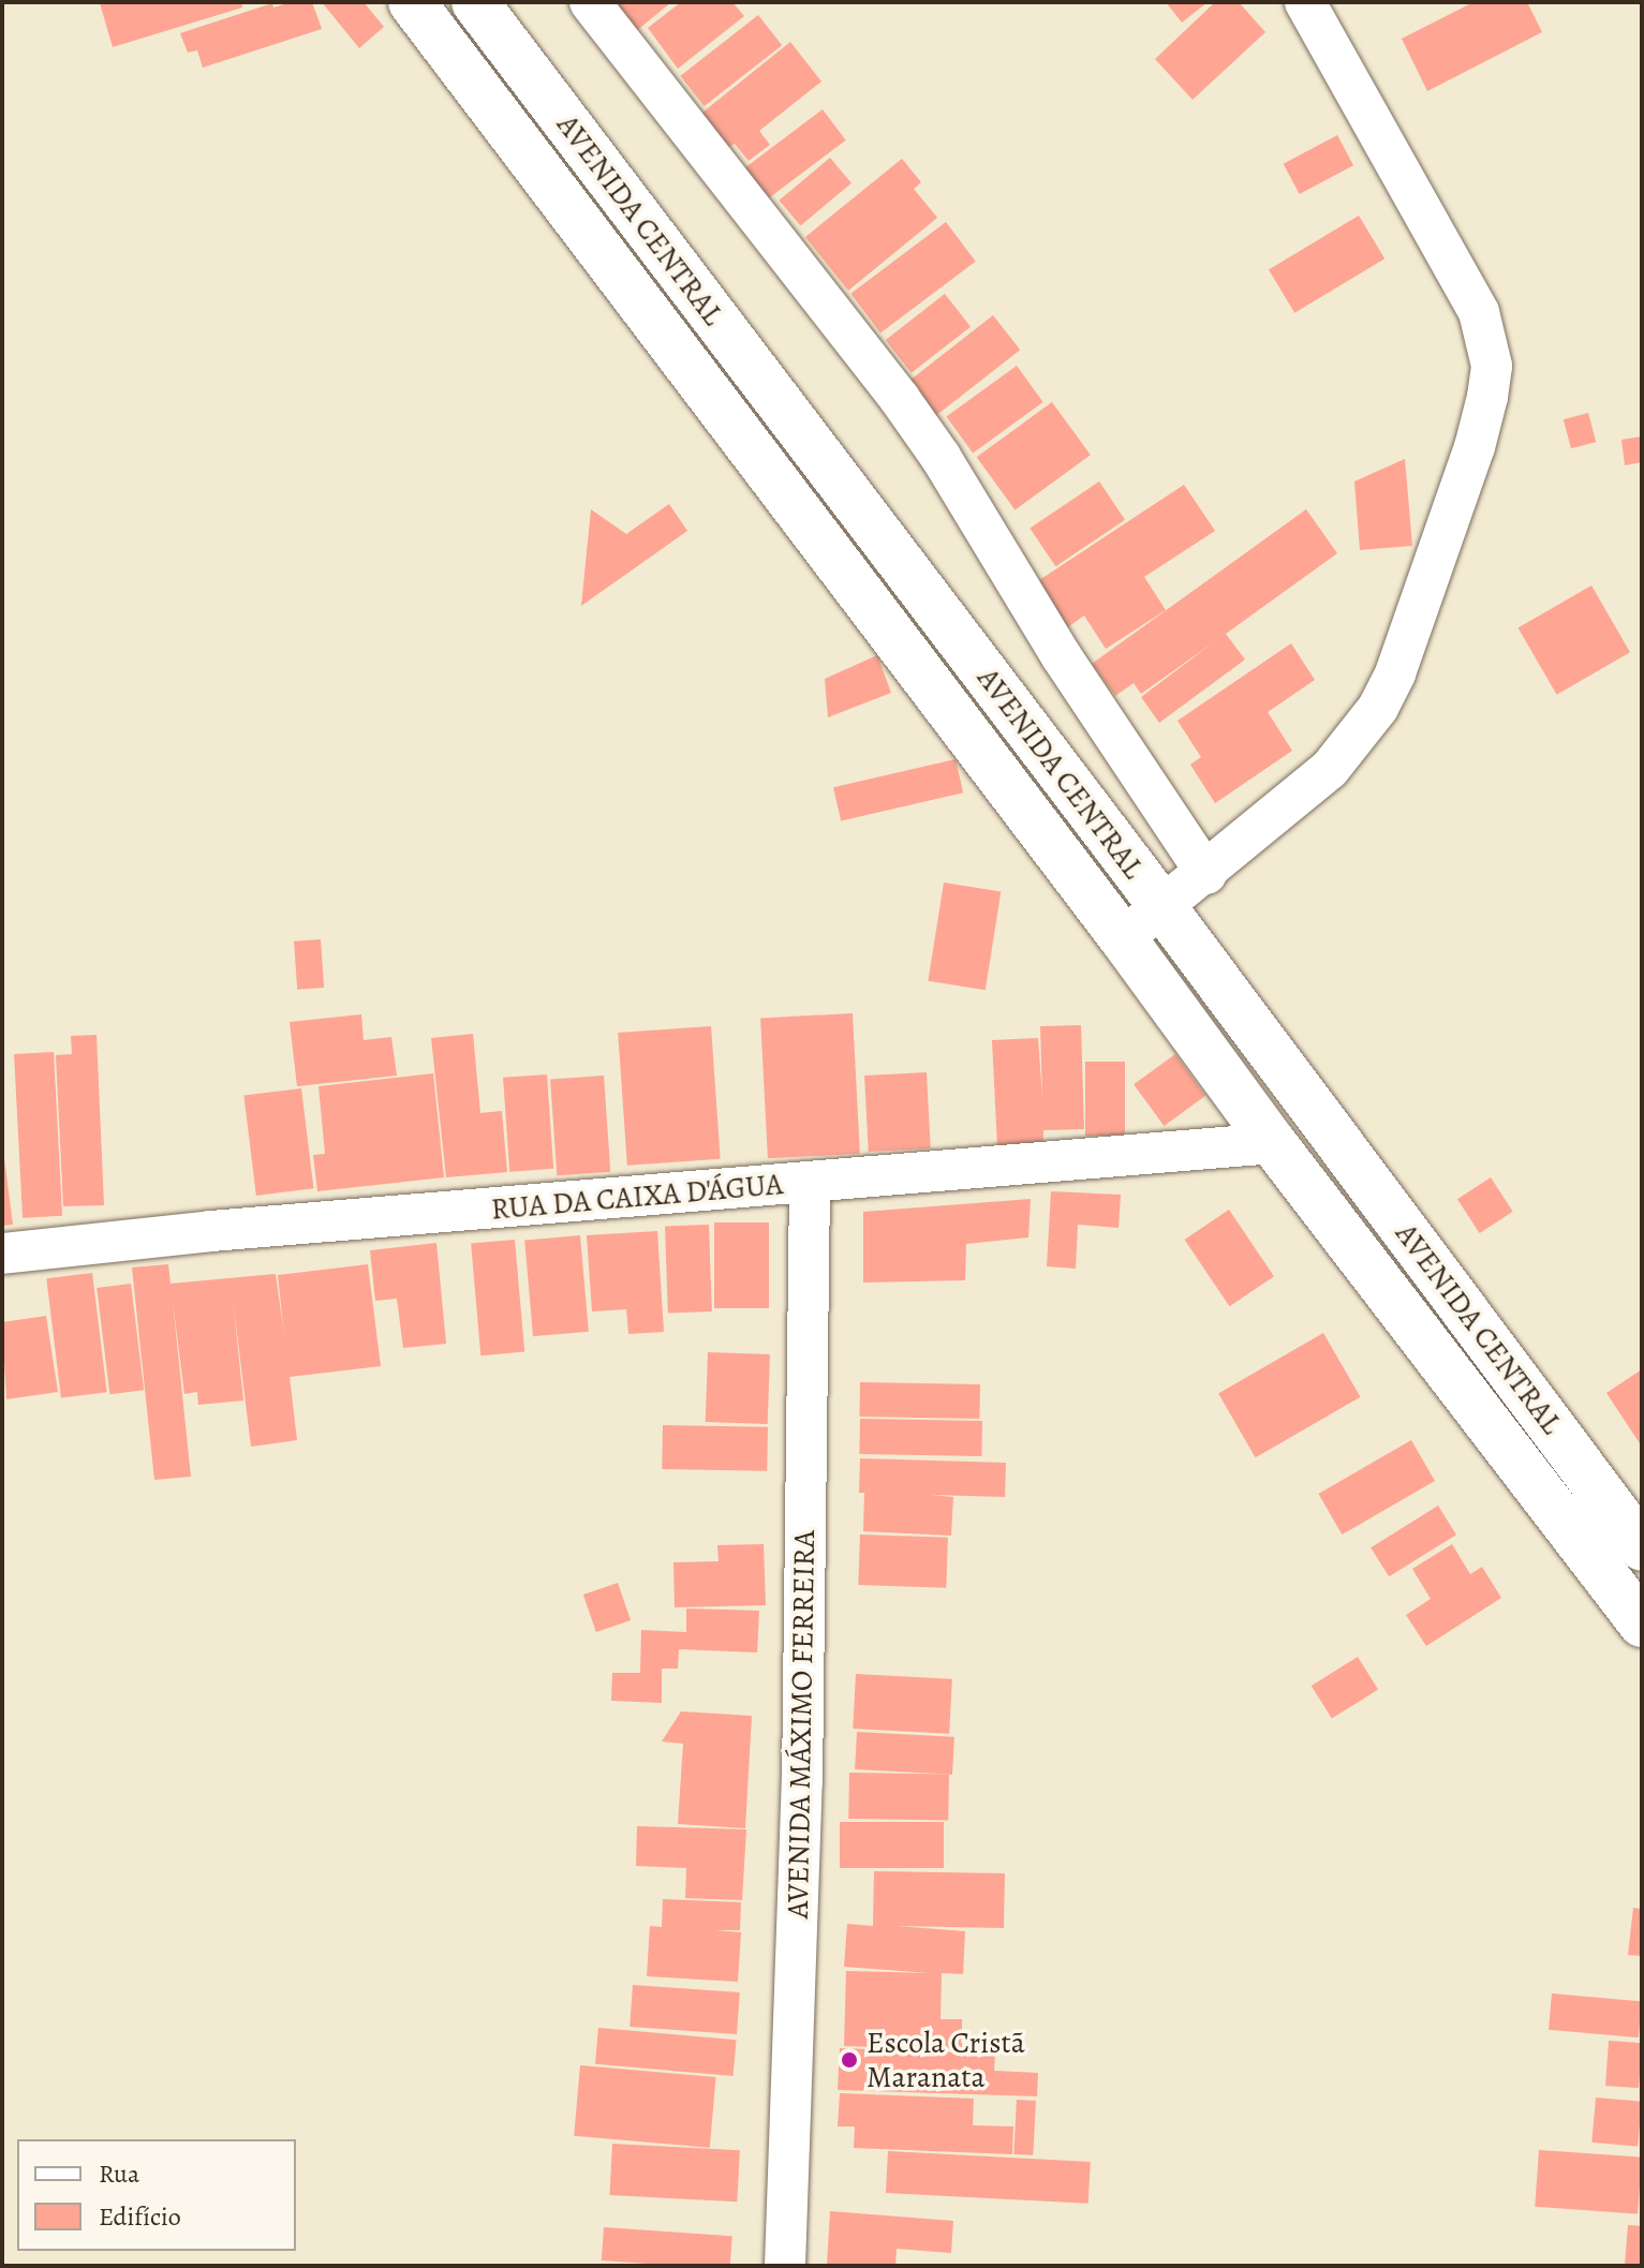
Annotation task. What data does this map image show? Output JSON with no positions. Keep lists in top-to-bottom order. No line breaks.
{"streets":{"main road":["AVENIDA CENTRAL"],"street":["RUA DA CAIXA D'ÁGUA","AVENIDA MÁXIMO FERREIRA"]},"crossings":[["RUA DA CAIXA D'ÁGUA","AVENIDA MÁXIMO FERREIRA"]],"places":["Escola Cristã Maranata"],"legend":["Rua","Edifício"]}
